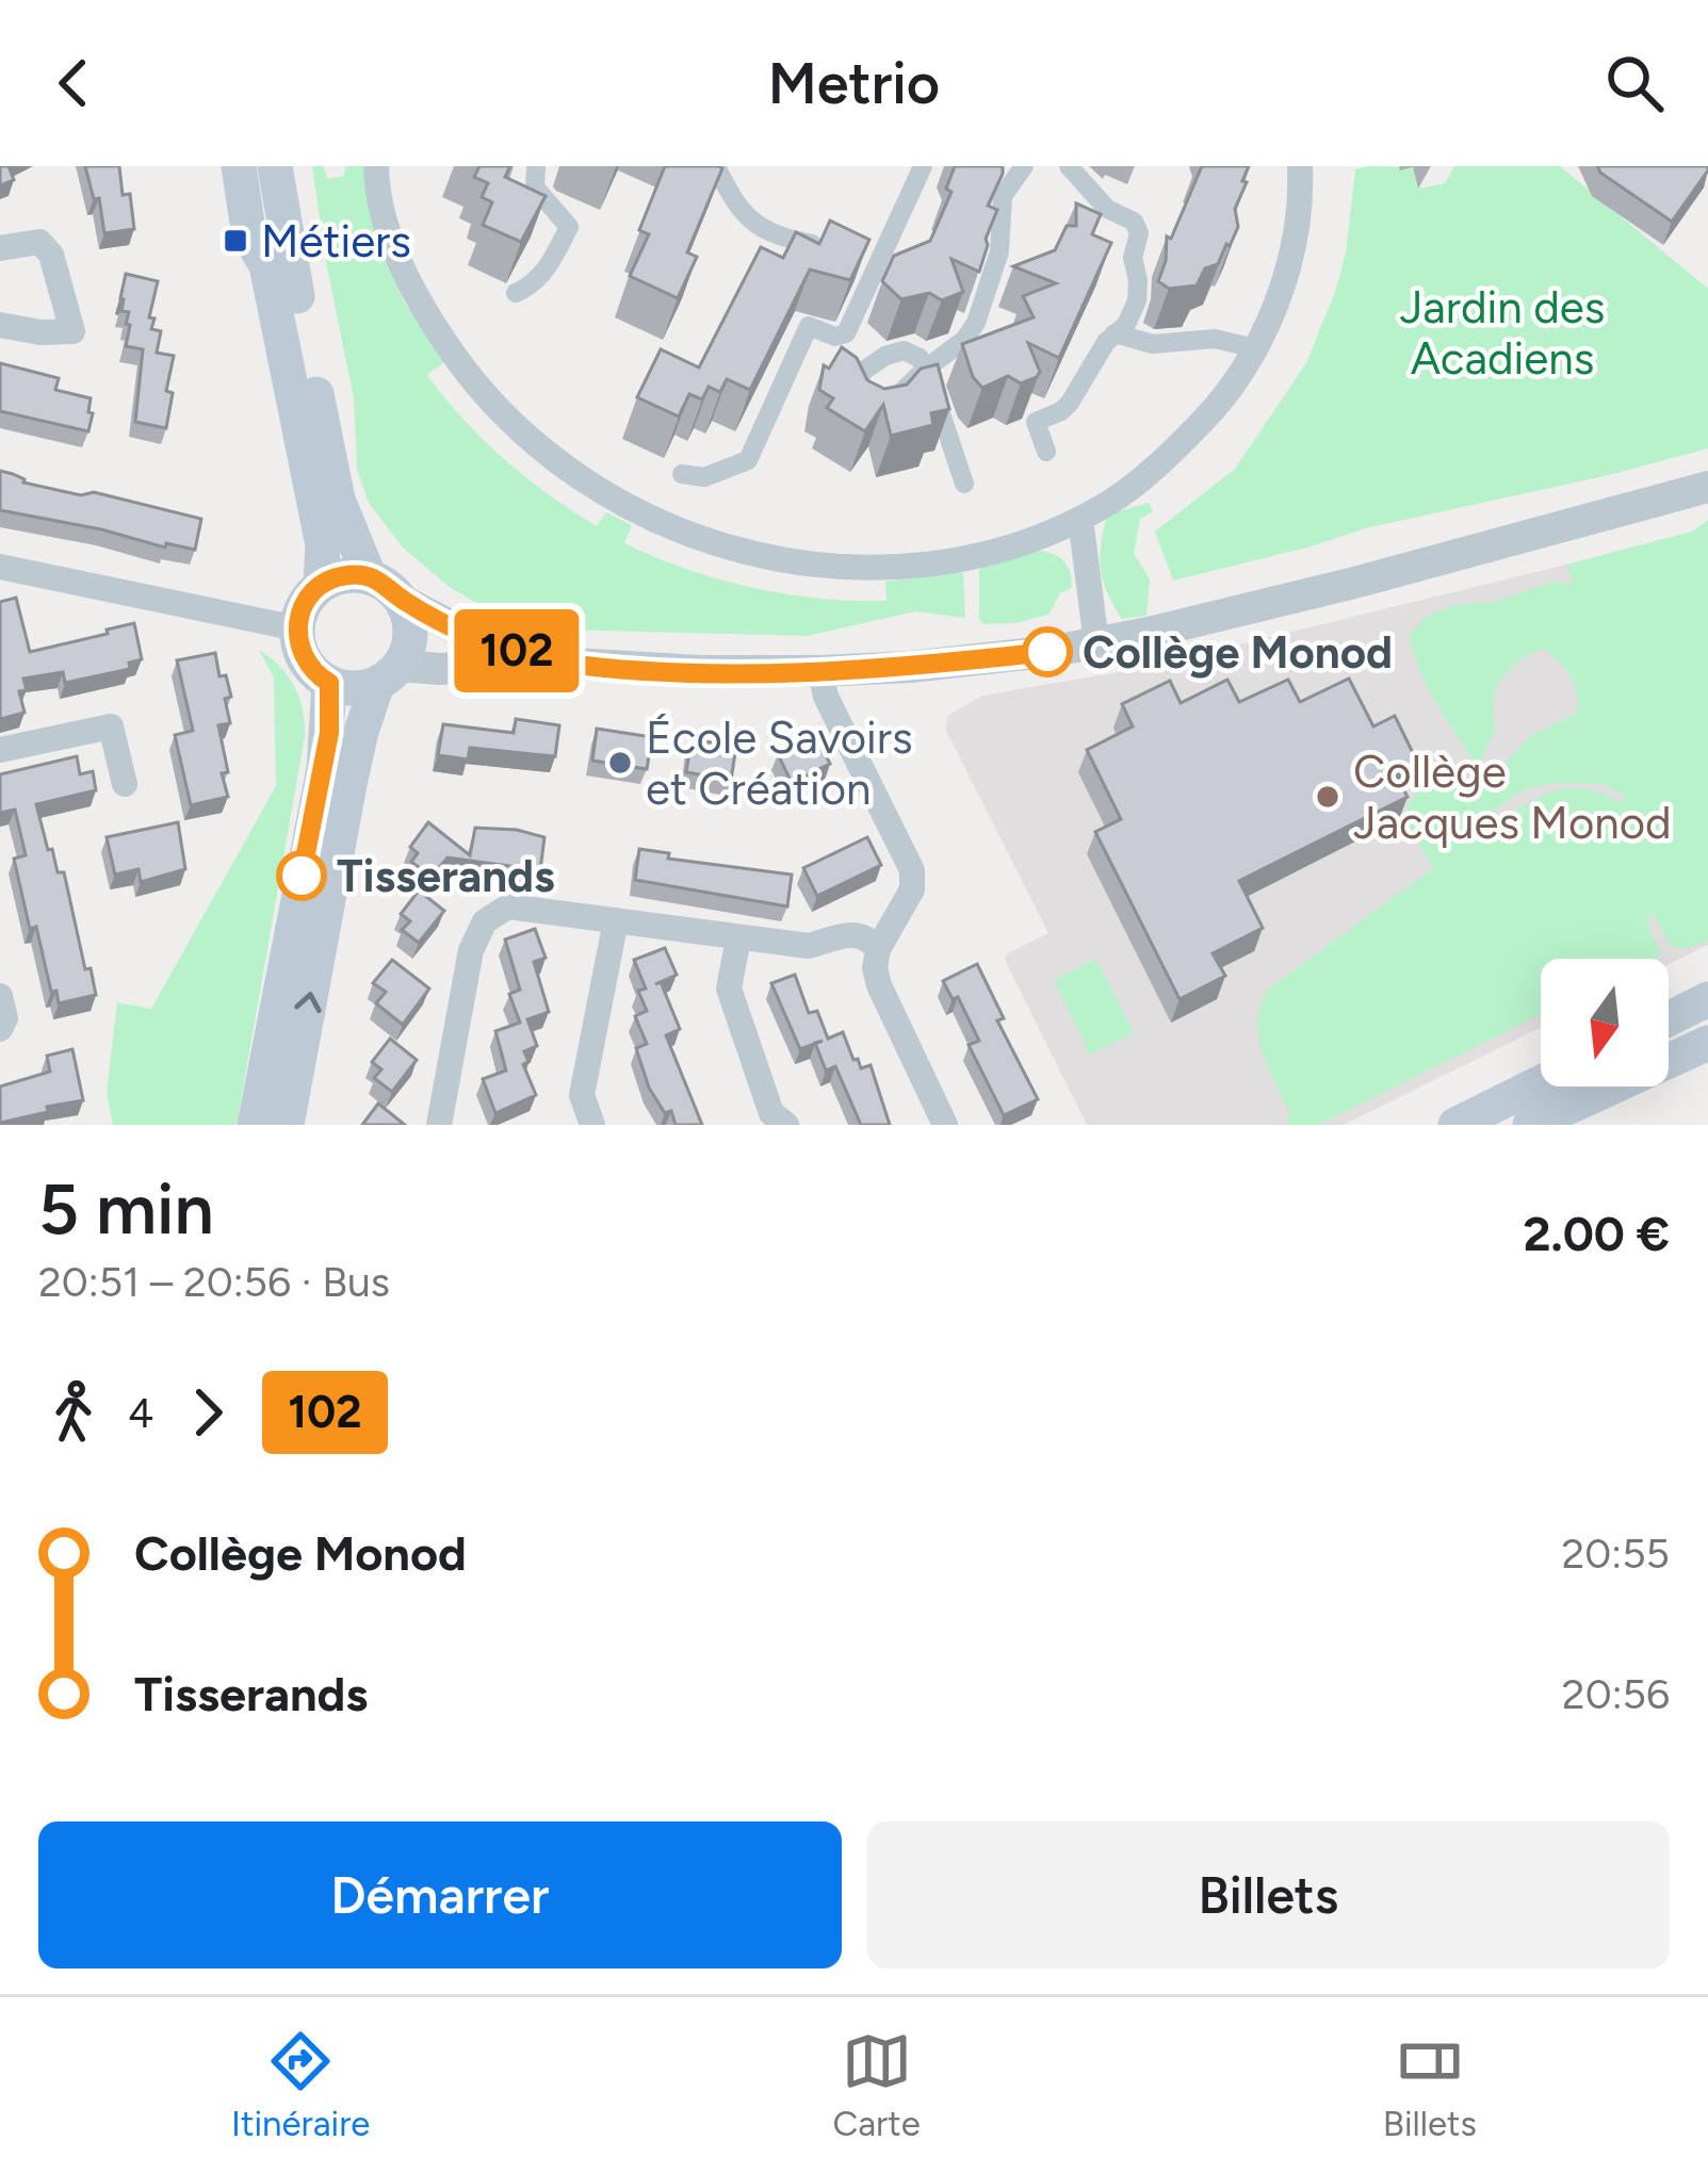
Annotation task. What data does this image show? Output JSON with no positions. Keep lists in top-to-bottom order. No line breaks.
{"parks":["Jardin des Acadiens"],"places":{"transit":["Métiers"],"other":["Collège Monod","École Savoirs et Création","Collège Jacques Monod","Tisserands"]},"lines":["bus line 102"],"north":"bottom","page":{"header":"Metrio","on_map":"102","heading":["5 min","20:51 – 20:56 · Bus","2.00 €"],"legs":["4","102"],"list":[{"name":"Collège Monod","value":"20:55"},{"name":"Tisserands","value":"20:56"}],"buttons":["Démarrer","Billets"],"tabs":["Itinéraire","Carte","Billets"]}}
